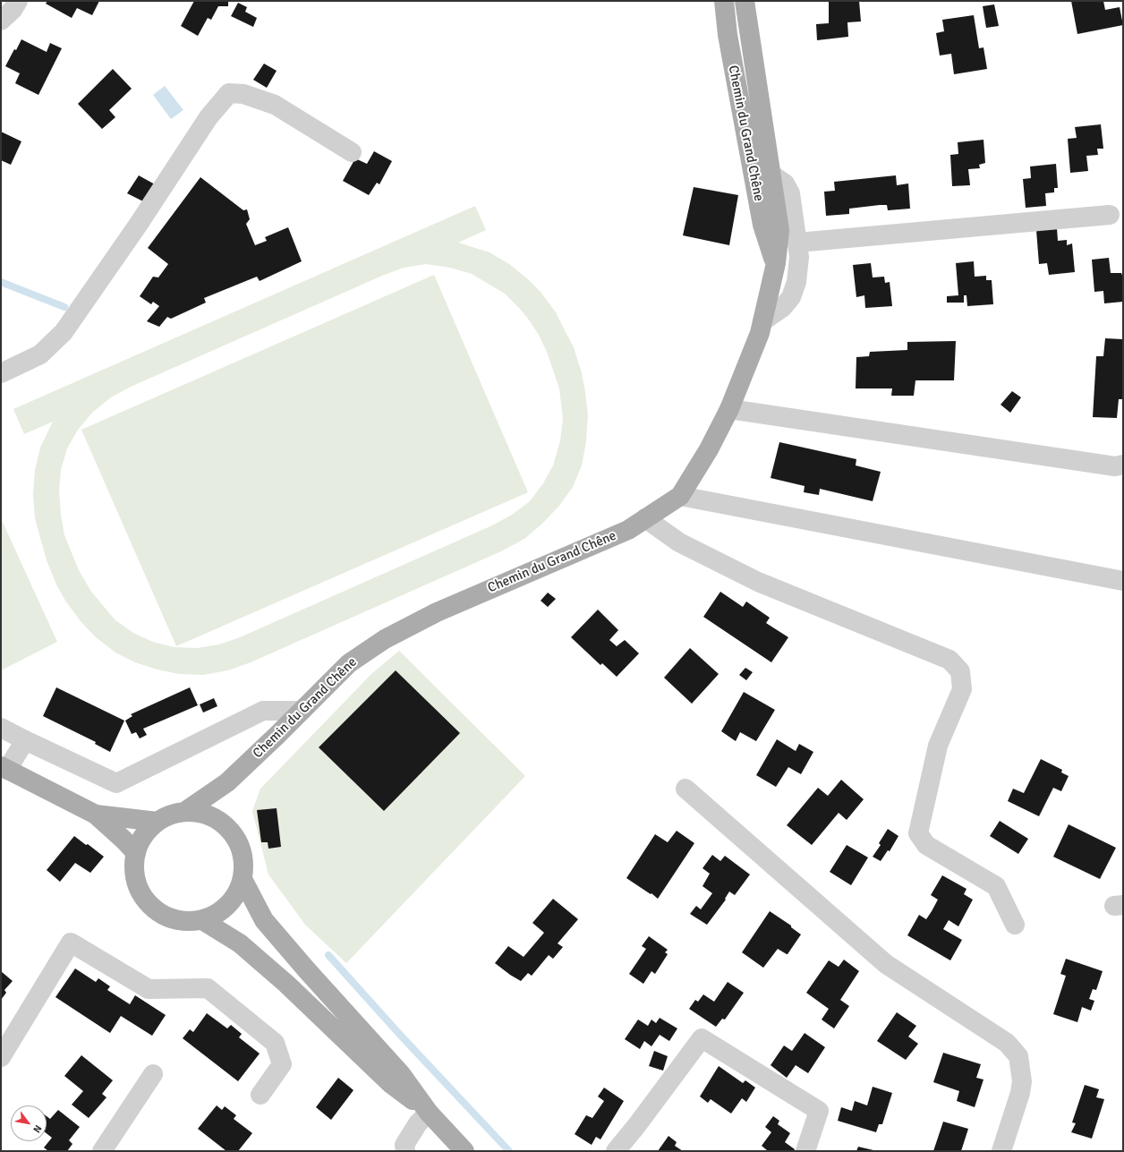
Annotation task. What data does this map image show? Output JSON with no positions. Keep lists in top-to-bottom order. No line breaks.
{"streets":{"main road":["Chemin du Grand Chêne"]},"north":"bottom right"}
